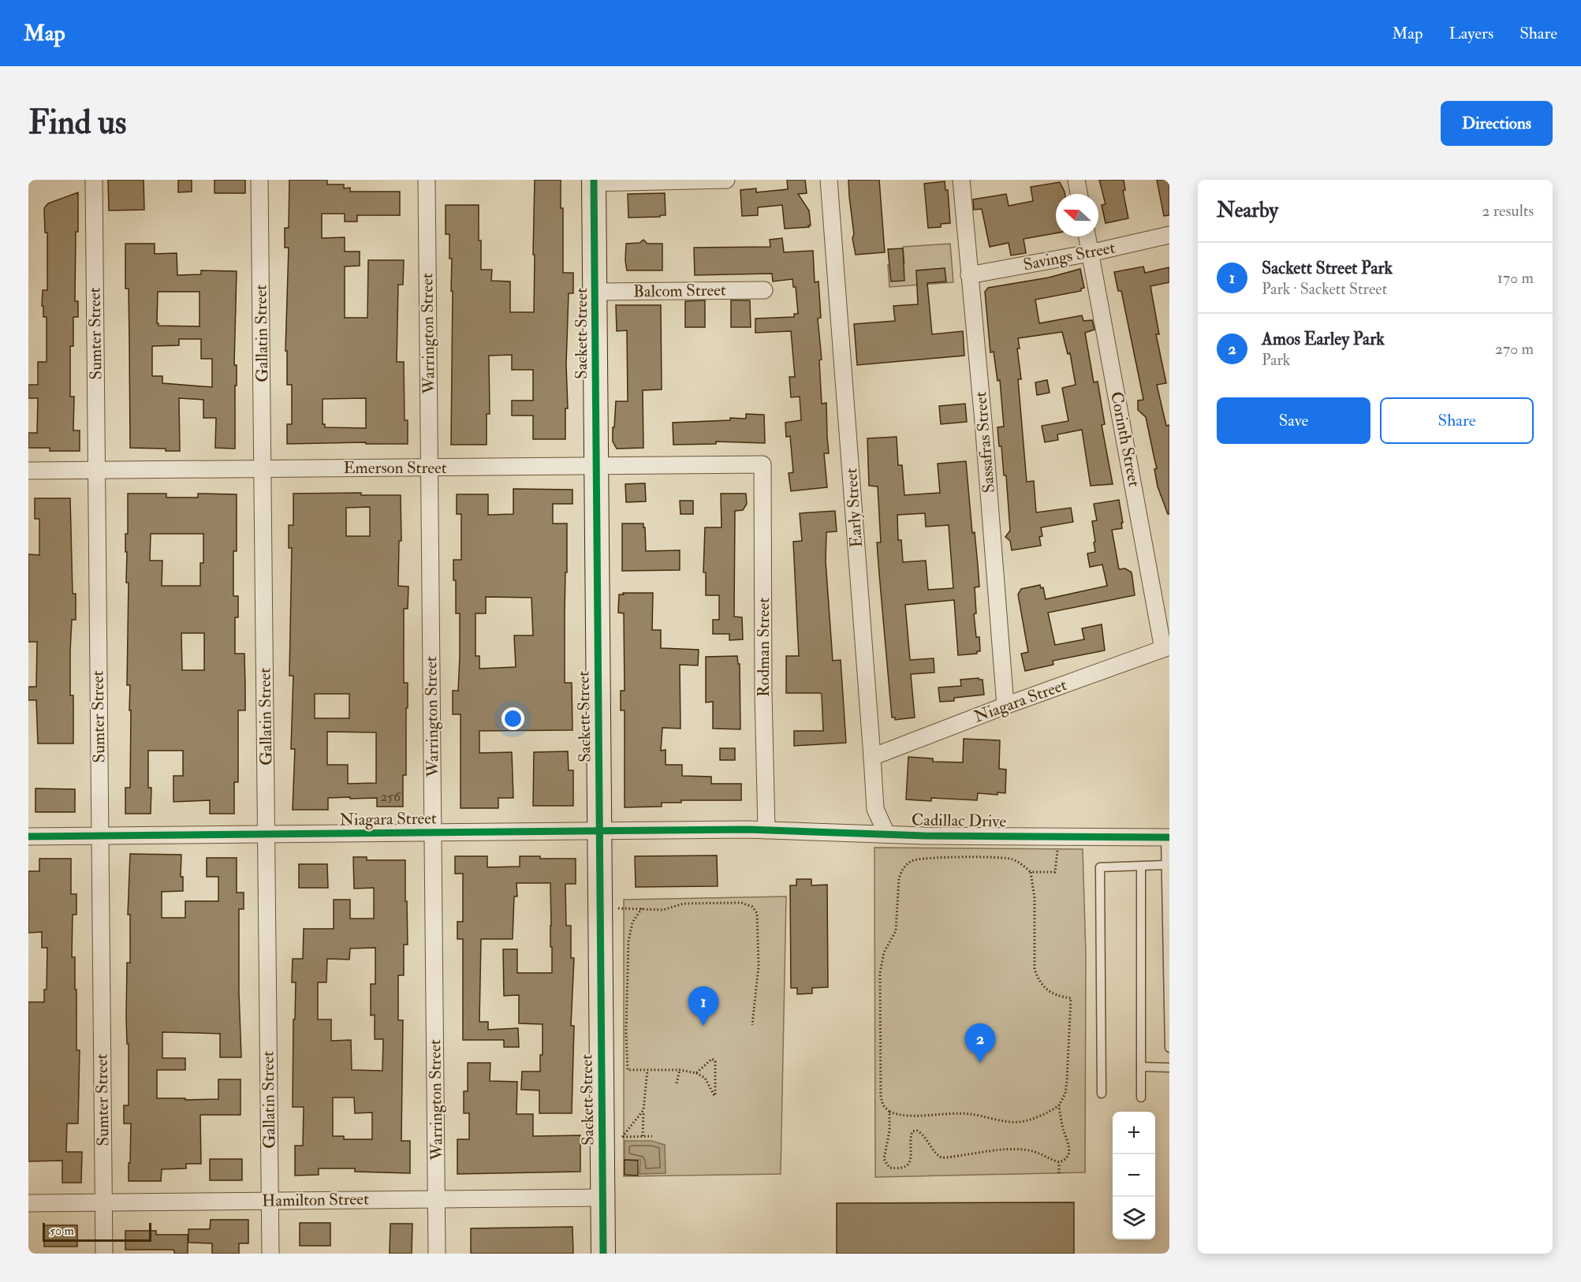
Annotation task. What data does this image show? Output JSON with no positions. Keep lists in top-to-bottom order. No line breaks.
{"streets":{"street":["Savings Street","Balcom Street","Sumter Street","Gallatin Street","Warrington Street","Sackett Street","Corinth Street","Sassafras Street","Emerson Street","Early Street","Rodman Street","Niagara Street","Cadillac Drive","Hamilton Street"]},"crossings":[["Savings Street","Corinth Street"],["Savings Street","Sassafras Street"],["Balcom Street","Sackett Street"],["Sumter Street","Emerson Street"],["Sumter Street","Niagara Street"],["Sumter Street","Hamilton Street"],["Gallatin Street","Emerson Street"],["Gallatin Street","Niagara Street"],["Gallatin Street","Hamilton Street"],["Warrington Street","Emerson Street"],["Warrington Street","Niagara Street"],["Warrington Street","Hamilton Street"],["Sackett Street","Emerson Street"],["Sackett Street","Niagara Street"],["Sackett Street","Hamilton Street"],["Corinth Street","Niagara Street"],["Sassafras Street","Niagara Street"],["Emerson Street","Rodman Street"],["Early Street","Niagara Street"],["Early Street","Cadillac Drive"],["Rodman Street","Cadillac Drive"],["Niagara Street","Cadillac Drive"]],"house_numbers":["256"],"scale_bar":"50 m","north":"left","page":{"header":"Map","nav":["Map","Layers","Share"],"buttons":["Directions",["Save","Share"]],"title":"Find us","heading":["Nearby","2 results"],"list":[{"mark":"1","name":"Sackett Street Park","note":"Park · Sackett Street","value":"170 m"},{"mark":"2","name":"Amos Earley Park","note":"Park","value":"270 m"}],"pins":["1","2"],"map_buttons":["+","−"],"scale":"50 m"}}
